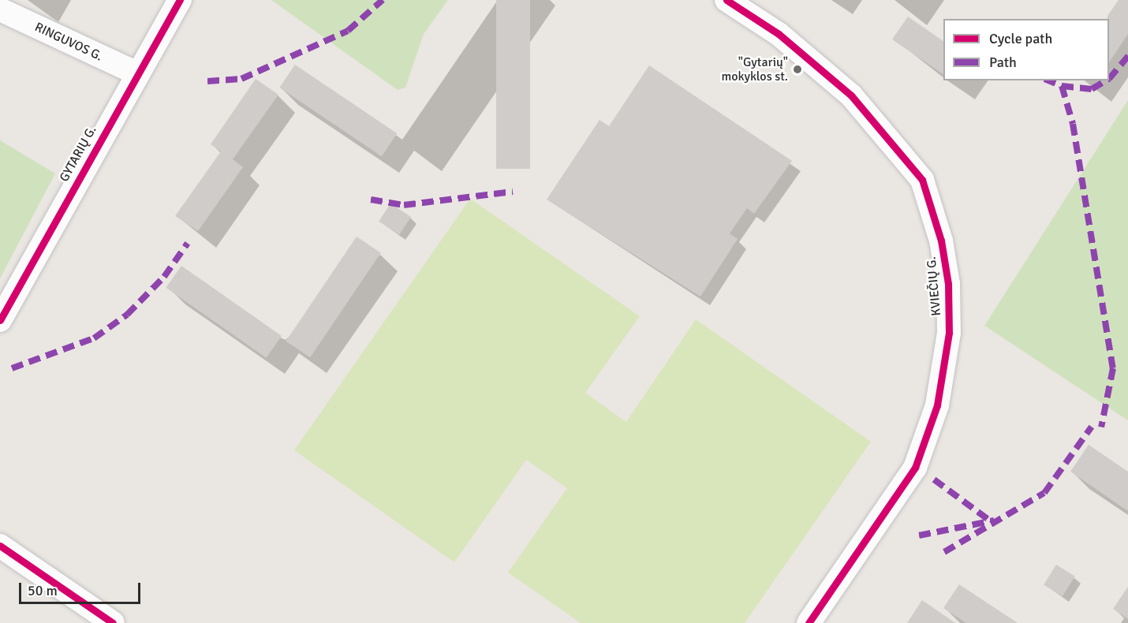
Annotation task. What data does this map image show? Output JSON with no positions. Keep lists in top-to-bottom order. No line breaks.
{"streets":{"street":["RINGUVOS G.","GYTARIŲ G.","KVIEČIŲ G."]},"crossings":[["RINGUVOS G.","GYTARIŲ G."]],"places":["\"Gytarių\" mokyklos st."],"legend":["Cycle path","Path"],"scale_bar":"50 m"}
